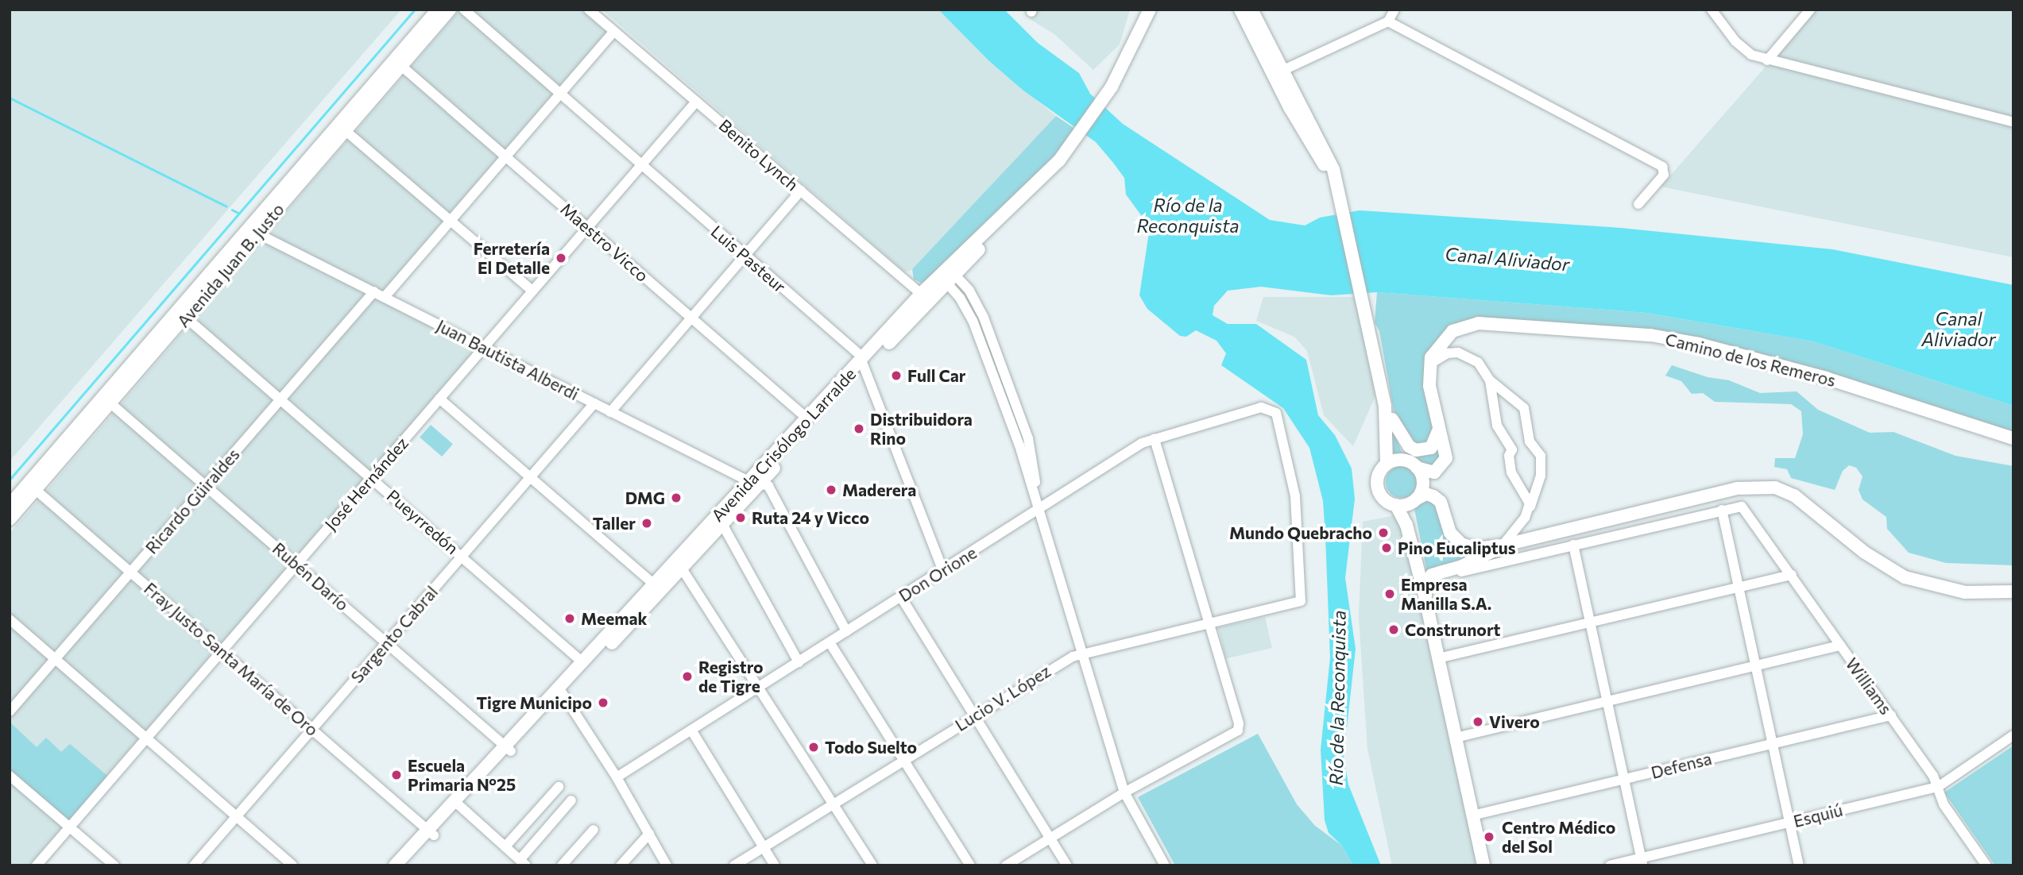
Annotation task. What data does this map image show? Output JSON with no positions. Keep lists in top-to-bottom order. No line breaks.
{"streets":{"main road":["Avenida Juan B. Justo","Camino de los Remeros","Avenida Crisólogo Larralde"],"street":["Benito Lynch","Maestro Vicco","Luis Pasteur","Juan Bautista Alberdi","José Hernández","Ricardo Güiraldes","Pueyrredón","Don Orione","Rubén Darío","Sargento Cabral","Fray Justo Santa María de Oro","Williams","Lucio V. López","Defensa","Esquiú"]},"crossings":[["Benito Lynch","Avenida Crisólogo Larralde"],["Benito Lynch","José Hernández"],["Maestro Vicco","Avenida Juan B. Justo"],["Maestro Vicco","Avenida Crisólogo Larralde"],["Maestro Vicco","José Hernández"],["Luis Pasteur","Avenida Crisólogo Larralde"],["Luis Pasteur","José Hernández"],["Luis Pasteur","Don Orione"],["Avenida Juan B. Justo","Juan Bautista Alberdi"],["Avenida Juan B. Justo","Pueyrredón"],["Avenida Juan B. Justo","Rubén Darío"],["Avenida Juan B. Justo","Fray Justo Santa María de Oro"],["Juan Bautista Alberdi","Avenida Crisólogo Larralde"],["Juan Bautista Alberdi","José Hernández"],["Juan Bautista Alberdi","Ricardo Güiraldes"],["Juan Bautista Alberdi","Sargento Cabral"],["Avenida Crisólogo Larralde","Pueyrredón"],["Avenida Crisólogo Larralde","Rubén Darío"],["Avenida Crisólogo Larralde","Fray Justo Santa María de Oro"],["José Hernández","Pueyrredón"],["José Hernández","Rubén Darío"],["José Hernández","Fray Justo Santa María de Oro"],["Ricardo Güiraldes","Pueyrredón"],["Ricardo Güiraldes","Rubén Darío"],["Ricardo Güiraldes","Fray Justo Santa María de Oro"],["Pueyrredón","Sargento Cabral"],["Don Orione","Lucio V. López"],["Rubén Darío","Sargento Cabral"],["Sargento Cabral","Fray Justo Santa María de Oro"],["Williams","Defensa"],["Williams","Esquiú"]],"water":["Río de la Reconquista","Canal Aliviador"],"places":["Ferretería El Detalle","Full Car","Distribuidora Rino","Maderera","DMG","Ruta 24 y Vicco","Taller","Mundo Quebracho","Pino Eucaliptus","Empresa Manilla S.A.","Meemak","Construnort","Registro de Tigre","Tigre Municipo","Vivero","Todo Suelto","Escuela Primaria Nº25","Centro Médico del Sol"]}
